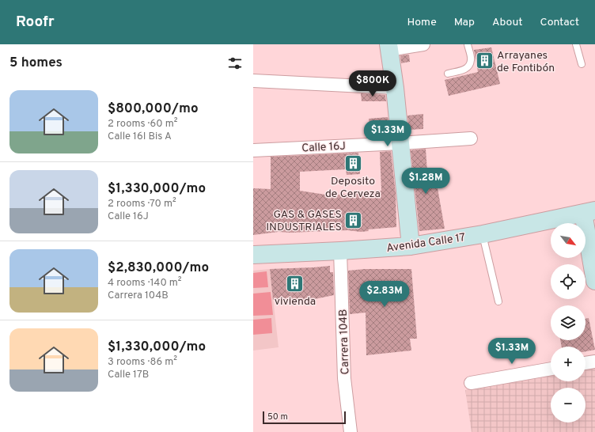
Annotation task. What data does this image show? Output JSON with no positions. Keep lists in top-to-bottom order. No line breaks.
{"streets":{"main road":["Avenida Calle 17"],"street":["Calle 16J","Carrera 104B"]},"crossings":[["Avenida Calle 17","Carrera 104B"]],"places":{"building":["Arrayanes de Fontibón","Deposito de Cerveza","GAS & GASES INDUSTRIALES","vivienda"]},"scale_bar":"50 m","north":"bottom right","page":{"header":"Roofr","nav":["Home","Map","About","Contact"],"heading":"5 homes","price":["$800K","$1.33M","$1.28M","$2.83M","$1.33M"],"list":[{"name":"$800,000/mo","note":"2 rooms · 60 m² · Calle 16I Bis A"},{"name":"$1,330,000/mo","note":"2 rooms · 70 m² · Calle 16J"},{"name":"$2,830,000/mo","note":"4 rooms · 140 m² · Carrera 104B"},{"name":"$1,330,000/mo","note":"3 rooms · 86 m² · Calle 17B"}],"map_buttons":["+","−"],"scale":"50 m"}}
